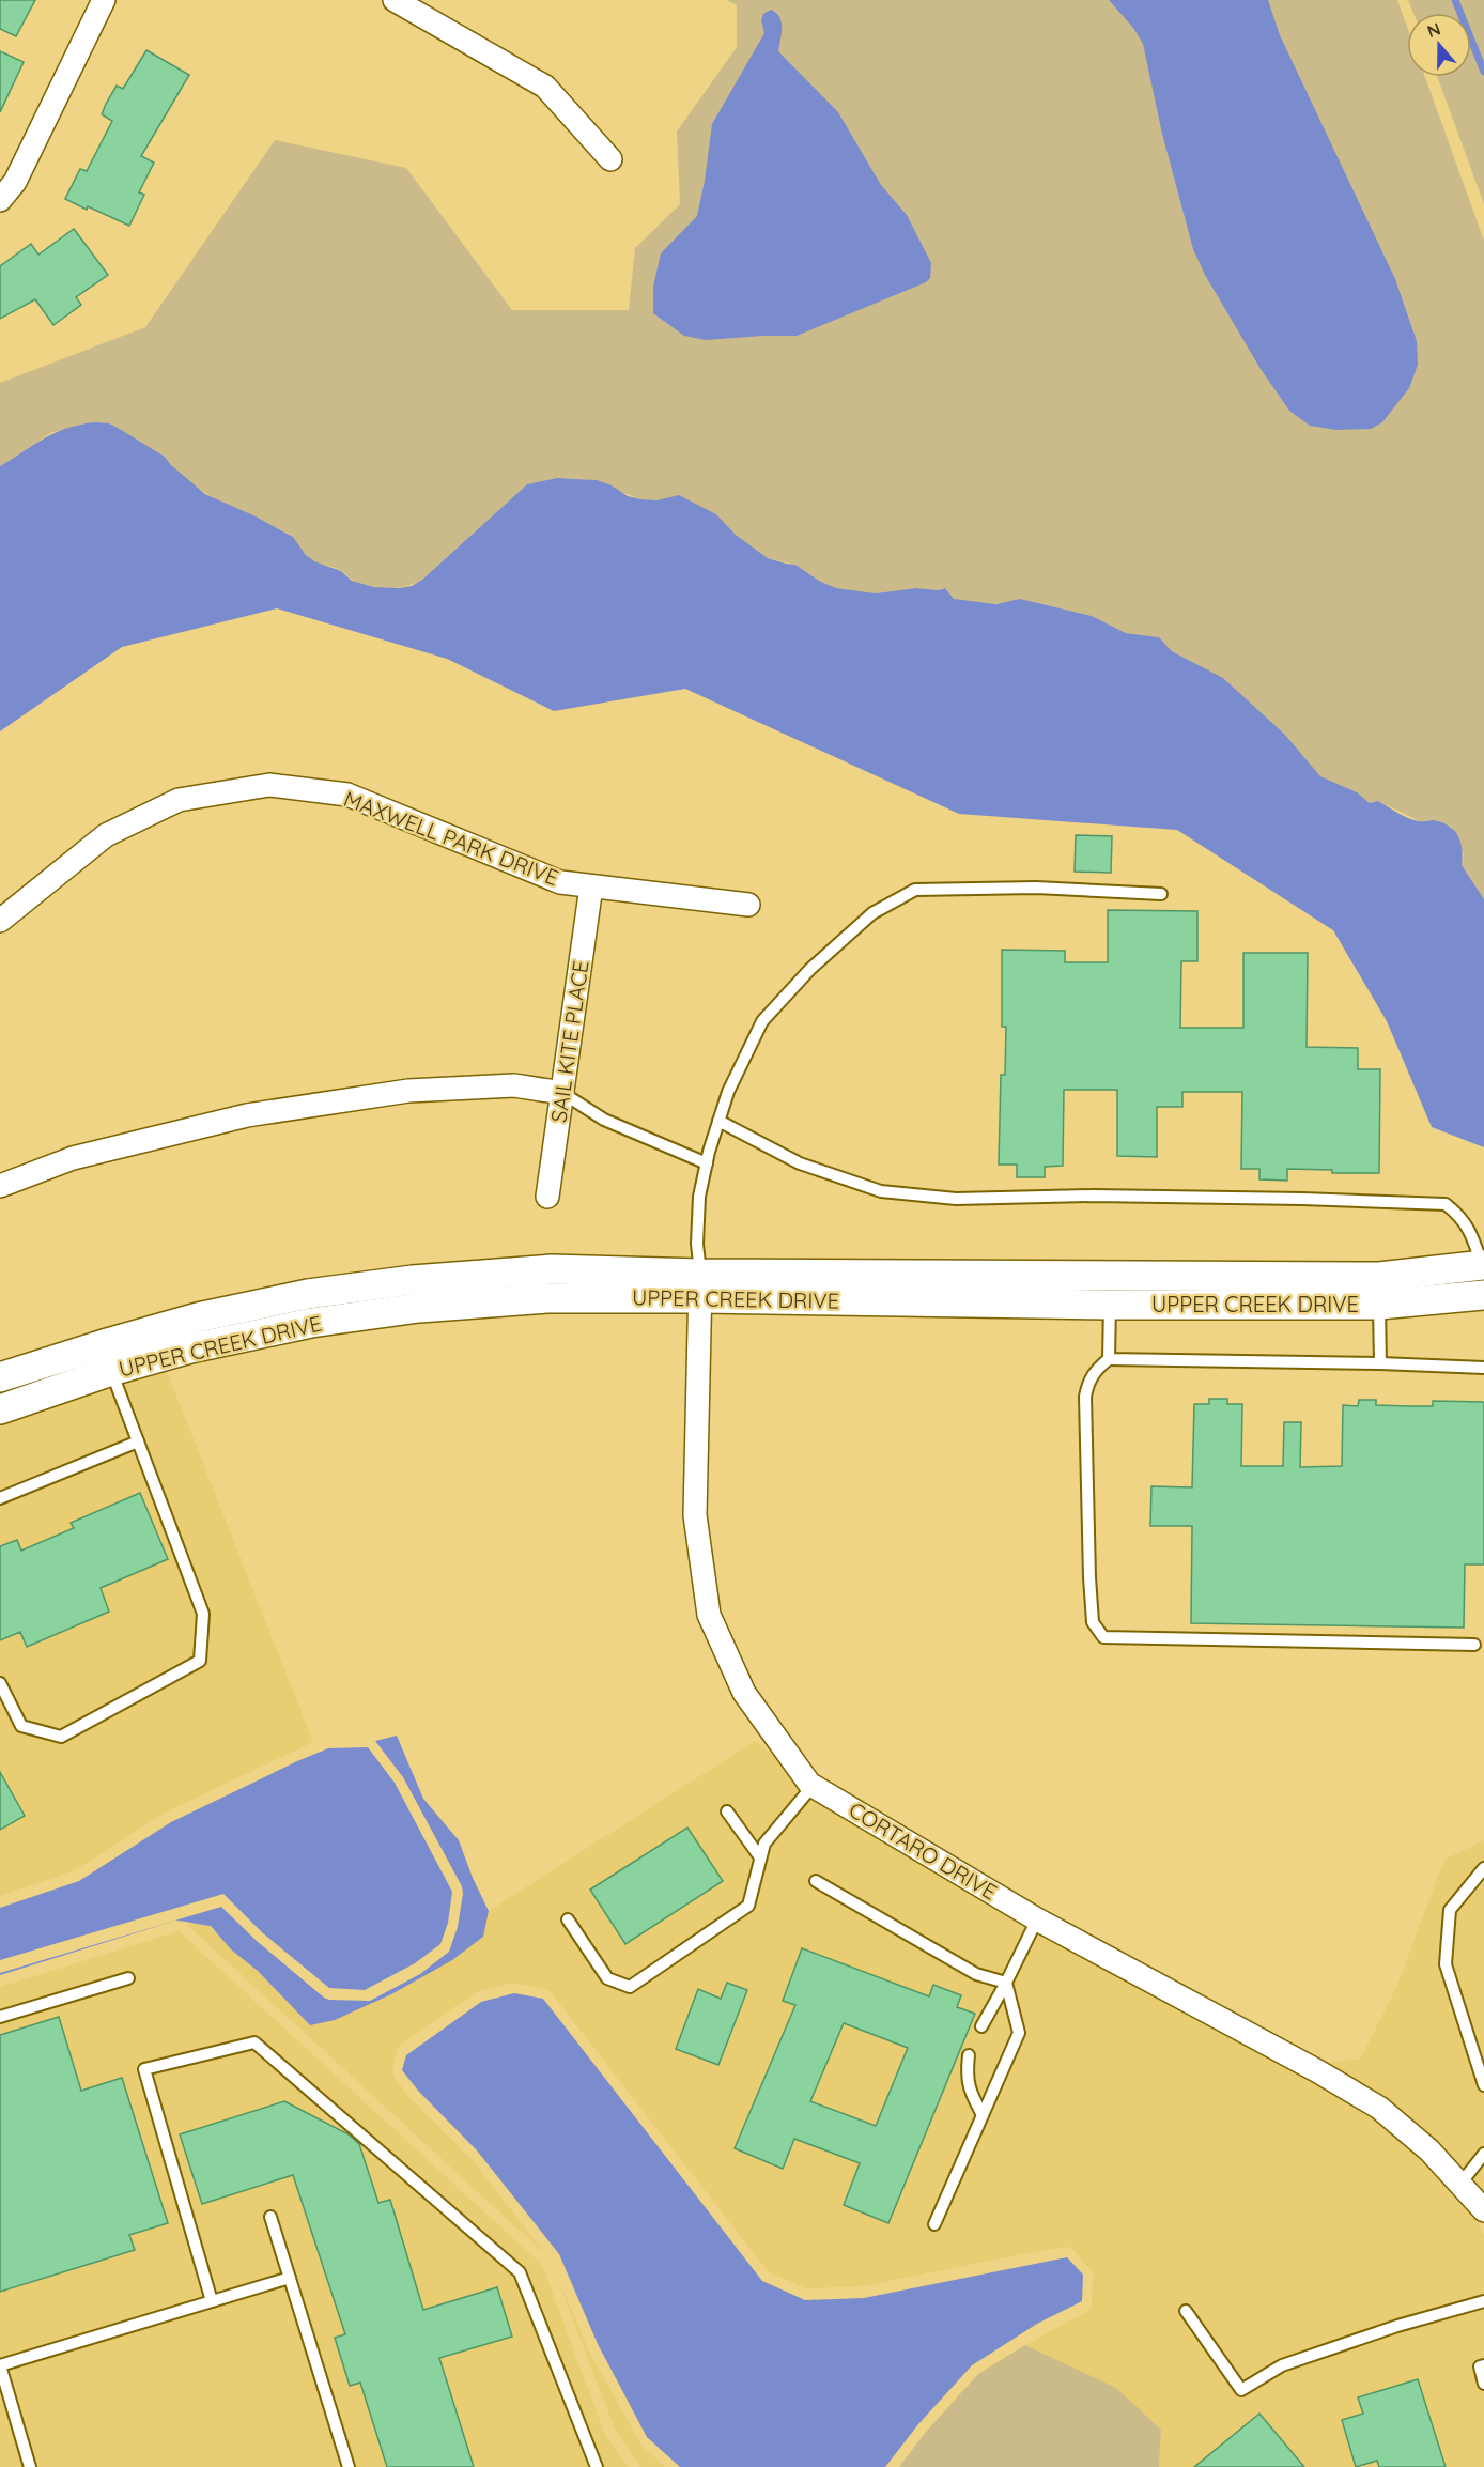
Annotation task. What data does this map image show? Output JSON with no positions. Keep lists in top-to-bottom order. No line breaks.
{"streets":{"street":["MAXWELL PARK DRIVE","SAIL KITE PLACE","UPPER CREEK DRIVE","CORTARO DRIVE"]},"crossings":[["MAXWELL PARK DRIVE","SAIL KITE PLACE"],["UPPER CREEK DRIVE","CORTARO DRIVE"]],"north":"top"}
